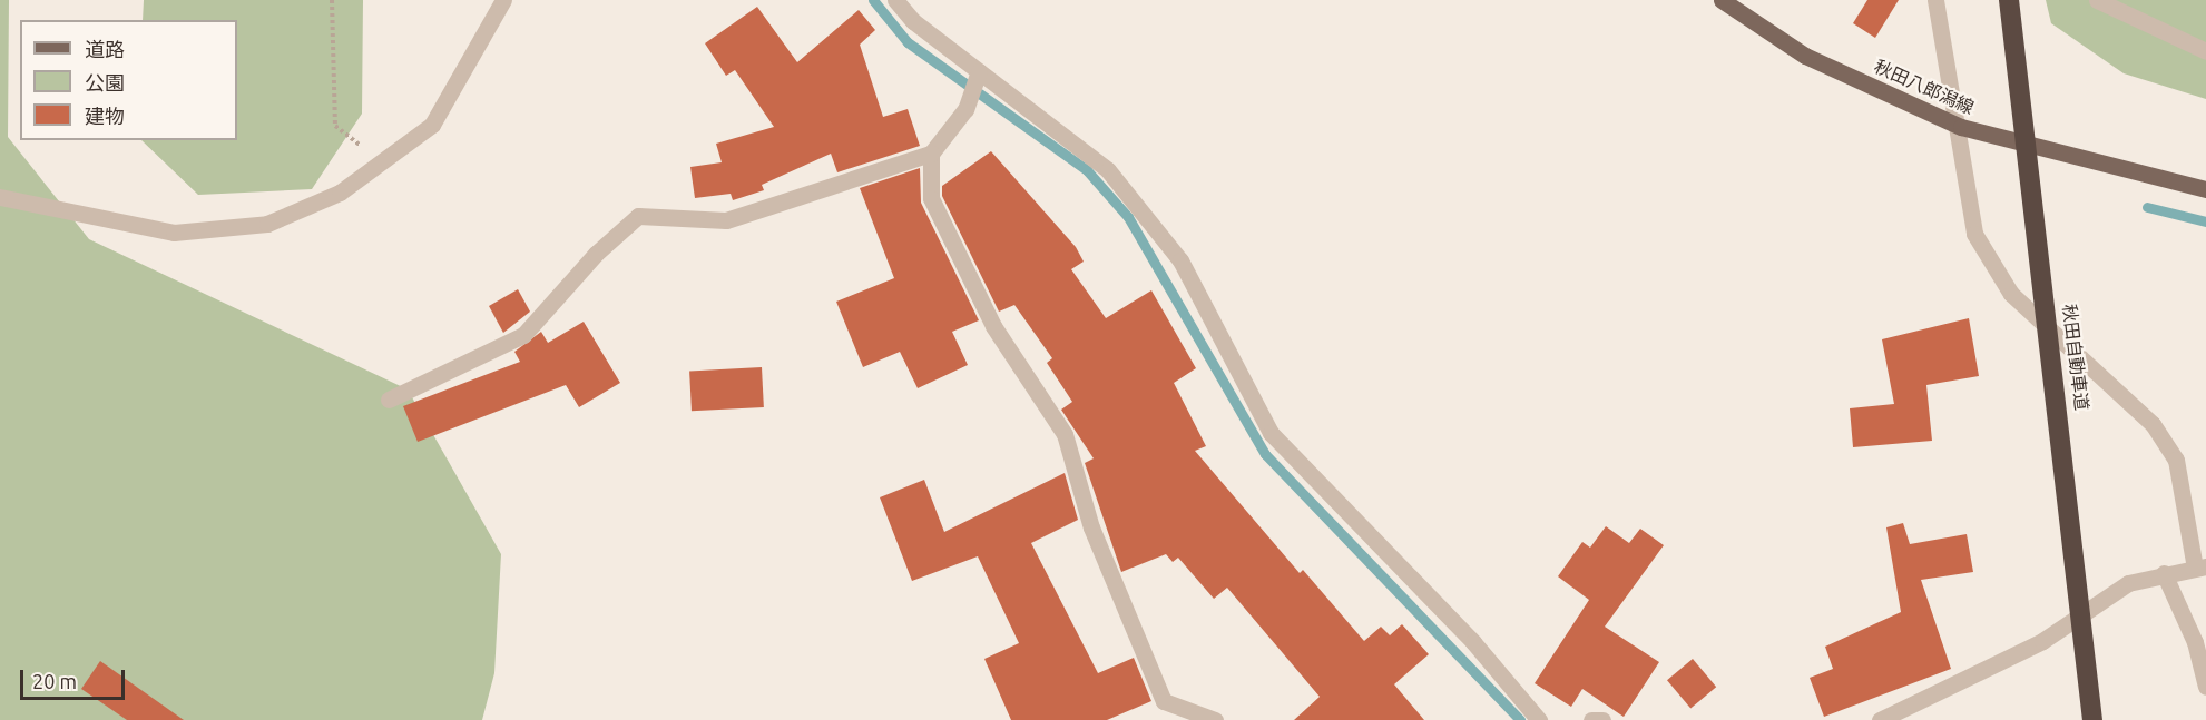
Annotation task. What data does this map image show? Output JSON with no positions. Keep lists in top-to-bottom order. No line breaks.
{"streets":{"highway":["秋田自動車道"],"main road":["秋田八郎潟線"]},"legend":["道路","公園","建物"],"scale_bar":"20 m"}
